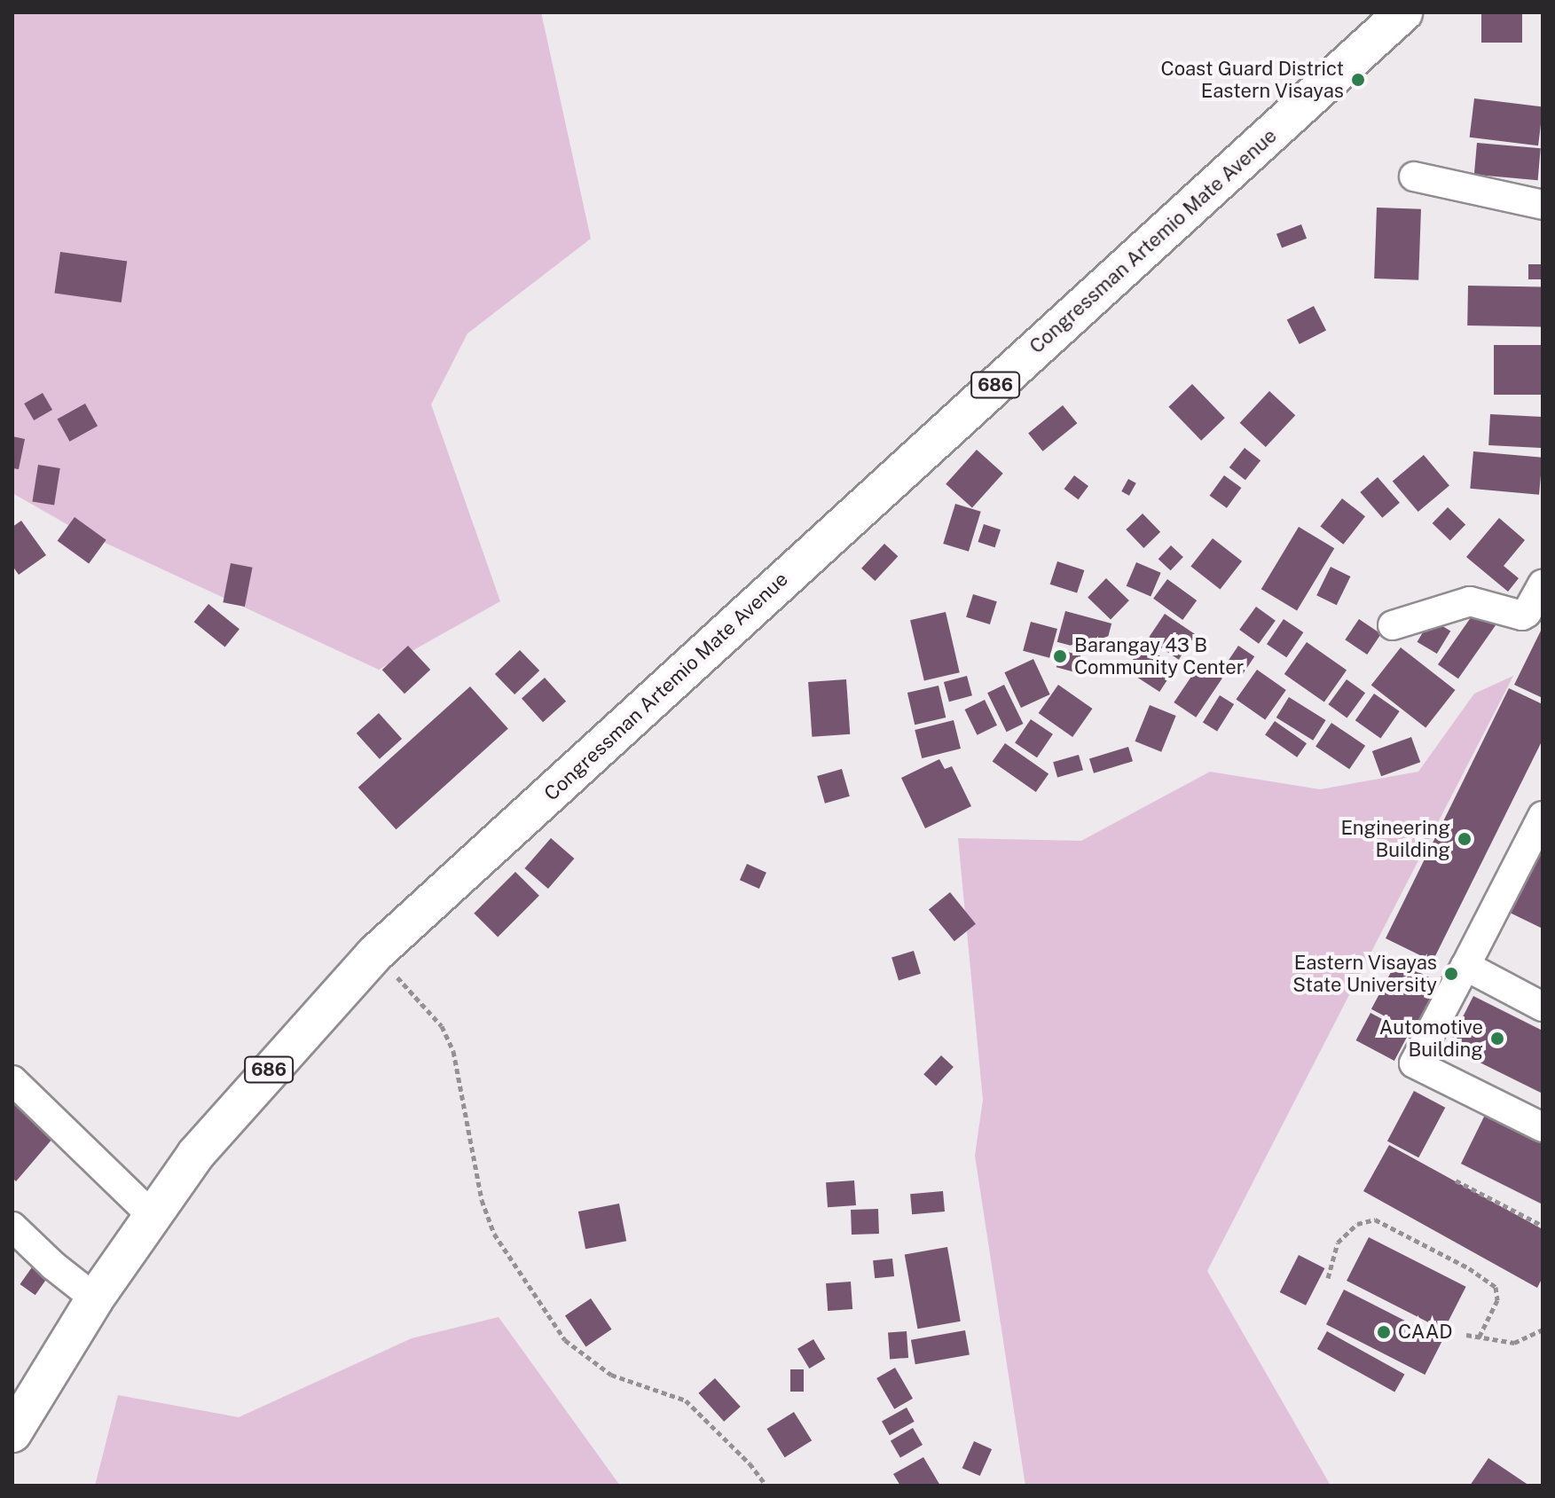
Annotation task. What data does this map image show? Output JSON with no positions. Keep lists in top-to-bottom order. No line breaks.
{"streets":{"main road":["Congressman Artemio Mate Avenue","686"]},"places":["Coast Guard District Eastern Visayas","Barangay 43 B Community Center","Engineering Building","Eastern Visayas State University","Automotive Building","CAAD"]}
